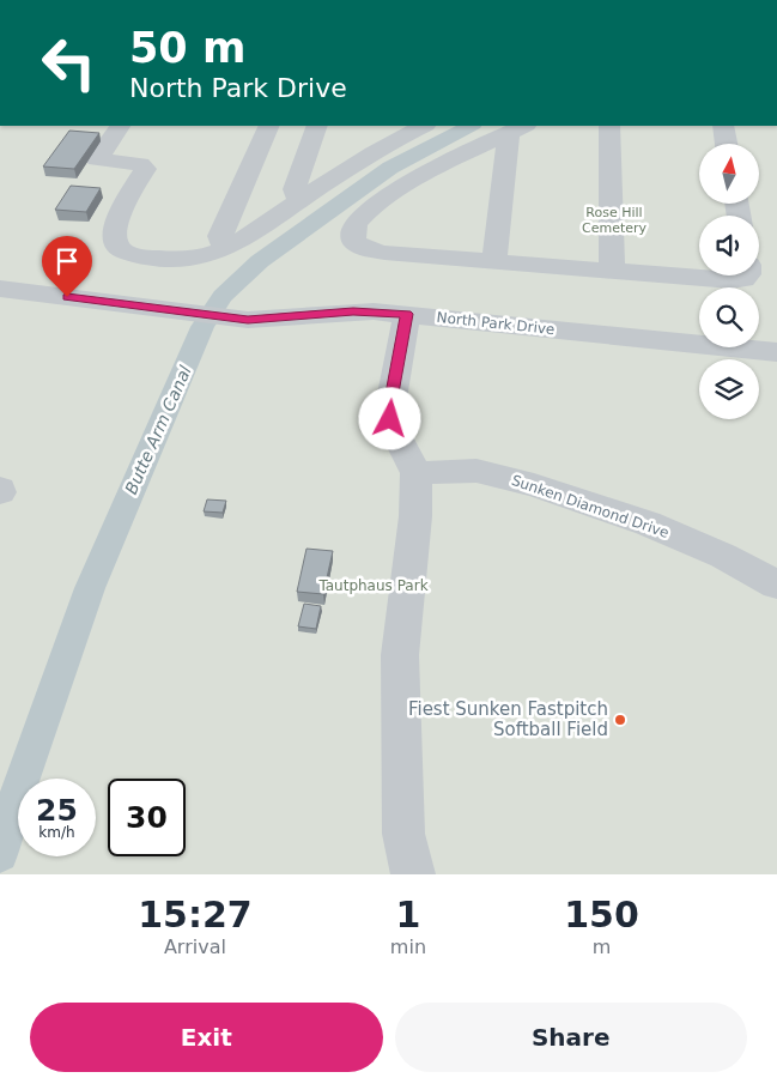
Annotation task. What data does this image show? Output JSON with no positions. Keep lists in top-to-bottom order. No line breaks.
{"streets":{"street":["North Park Drive","Sunken Diamond Drive"]},"water":["Butte Arm Canal"],"parks":["Rose Hill Cemetery","Tautphaus Park"],"places":["Fiest Sunken Fastpitch Softball Field"],"north":"top","page":{"turn":["50 m","North Park Drive"],"speed":"25 km/h","limit":"30","eta":["15:27","Arrival","1","min","150","m"],"buttons":["Exit","Share"]}}
